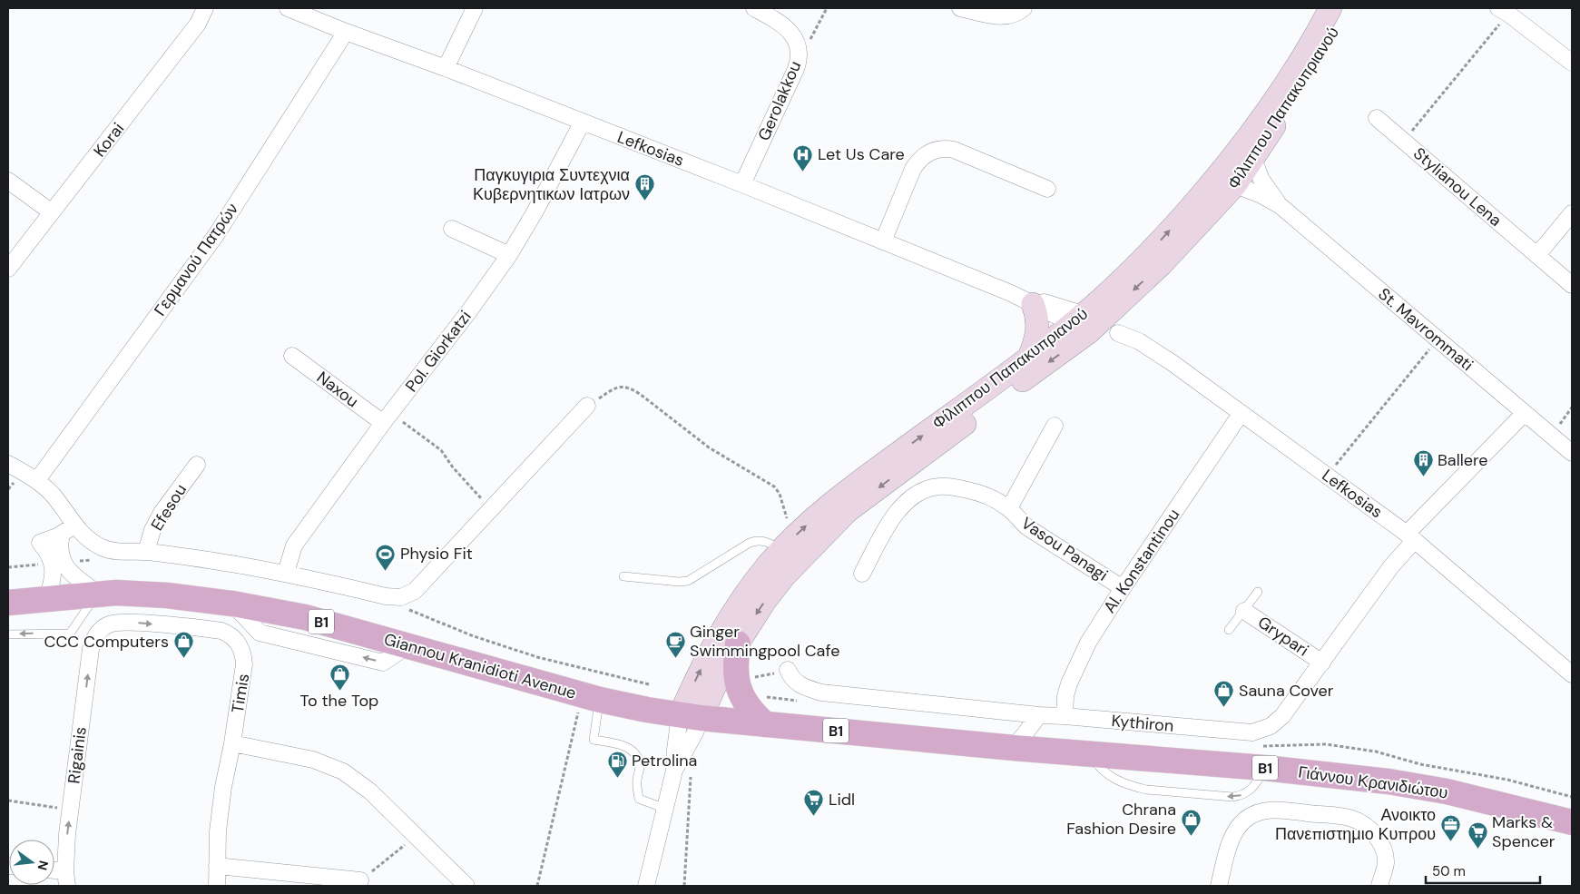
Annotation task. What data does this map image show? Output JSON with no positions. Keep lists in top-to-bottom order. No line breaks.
{"streets":{"main road":["Φίλιππου Παπακυπριανού","B1","Giannou Kranidioti Avenue","Γιάννου Κρανιδιώτου"],"street":["Gerolakkou","Korai","Lefkosias","Stylianou Lena","Γερμανού Πατρών","St. Mavrommati","Pol. Giorkatzi","Naxou","Efesou","Vasou Panagi","Al. Konstantinou","Grypari","Timis","Kythiron","Rigainis"]},"crossings":[["Gerolakkou","Lefkosias"],["Φίλιππου Παπακυπριανού","Lefkosias"],["Φίλιππου Παπακυπριανού","St. Mavrommati"],["Φίλιππου Παπακυπριανού","Giannou Kranidioti Avenue"],["Lefkosias","Γερμανού Πατρών"],["Lefkosias","Pol. Giorkatzi"],["Lefkosias","Al. Konstantinou"],["Lefkosias","Kythiron"],["St. Mavrommati","Kythiron"],["Pol. Giorkatzi","Naxou"],["Vasou Panagi","Al. Konstantinou"],["Al. Konstantinou","Kythiron"],["Grypari","Kythiron"],["Giannou Kranidioti Avenue","Γιάννου Κρανιδιώτου"],["Timis","Rigainis"]],"one_way":["Rigainis"],"places":{"hospital":["Let Us Care"],"building":["Παγκυγιρια Συντεχνια Κυβερνητικων Ιατρων","Ballere"],"sports":["Physio Fit"],"cafe":["Ginger Swimmingpool Cafe"],"shop":["CCC Computers","To the Top","Sauna Cover","Chrana Fashion Desire"],"fuel station":["Petrolina"],"supermarket":["Lidl","Marks & Spencer"],"office":["Ανοικτο Πανεπιστημιο Κυπρου"]},"scale_bar":"50 m","north":"right"}
